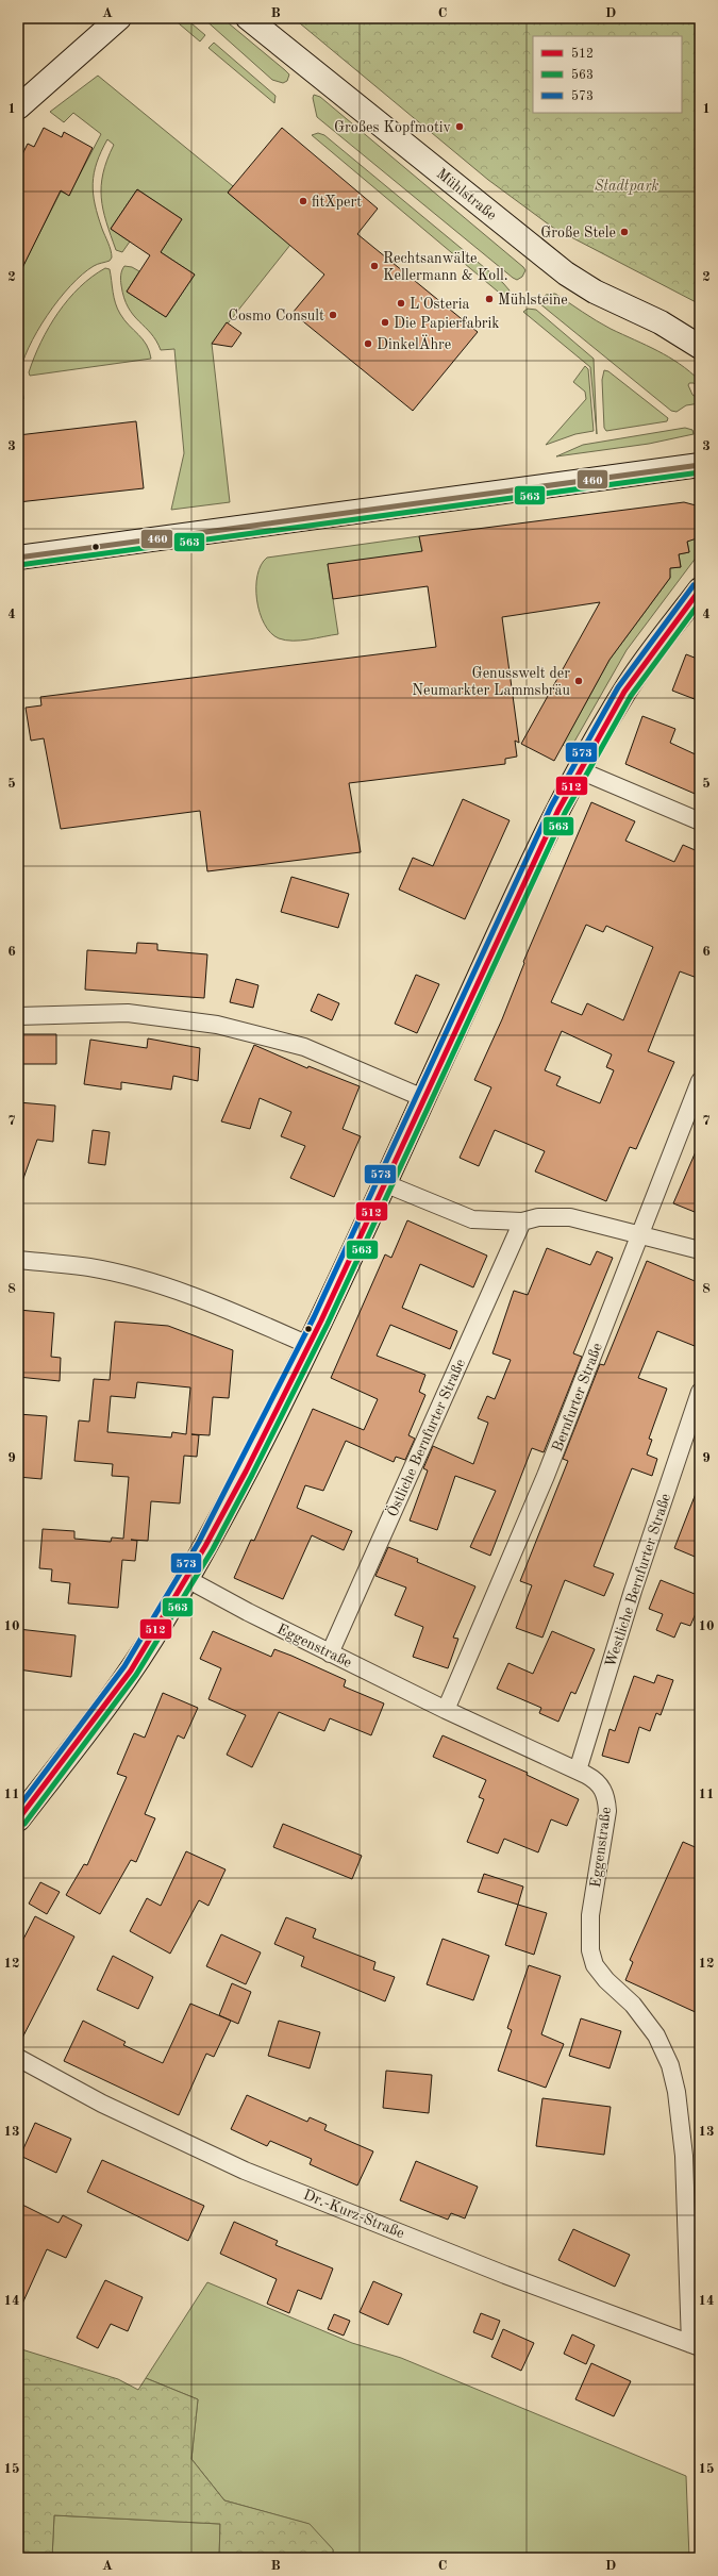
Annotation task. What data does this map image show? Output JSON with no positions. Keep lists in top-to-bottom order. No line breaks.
{"streets":{"main road":["Mühlstraße"],"street":["Bernfurter Straße","Östliche Bernfurter Straße","Westliche Bernfurter Straße","Eggenstraße","Dr.-Kurz-Straße"]},"crossings":[["Bernfurter Straße","Eggenstraße"],["Östliche Bernfurter Straße","Eggenstraße"],["Westliche Bernfurter Straße","Eggenstraße"],["Eggenstraße","Dr.-Kurz-Straße"]],"parks":["Stadtpark"],"places":["Großes Kopfmotiv","fitXpert","Große Stele","Rechtsanwälte Kellermann & Koll.","Mühlsteine","L'Osteria","Cosmo Consult","Die Papierfabrik","DinkelÄhre","Genusswelt der Neumarkter Lammsbräu"],"lines":["transit line 460","transit line 563","transit line 573","transit line 512"],"legend":["512","563","573"],"grid":{"columns":["A","B","C","D"],"rows":["1","2","3","4","5","6","7","8","9","10","11","12","13","14","15"]}}
